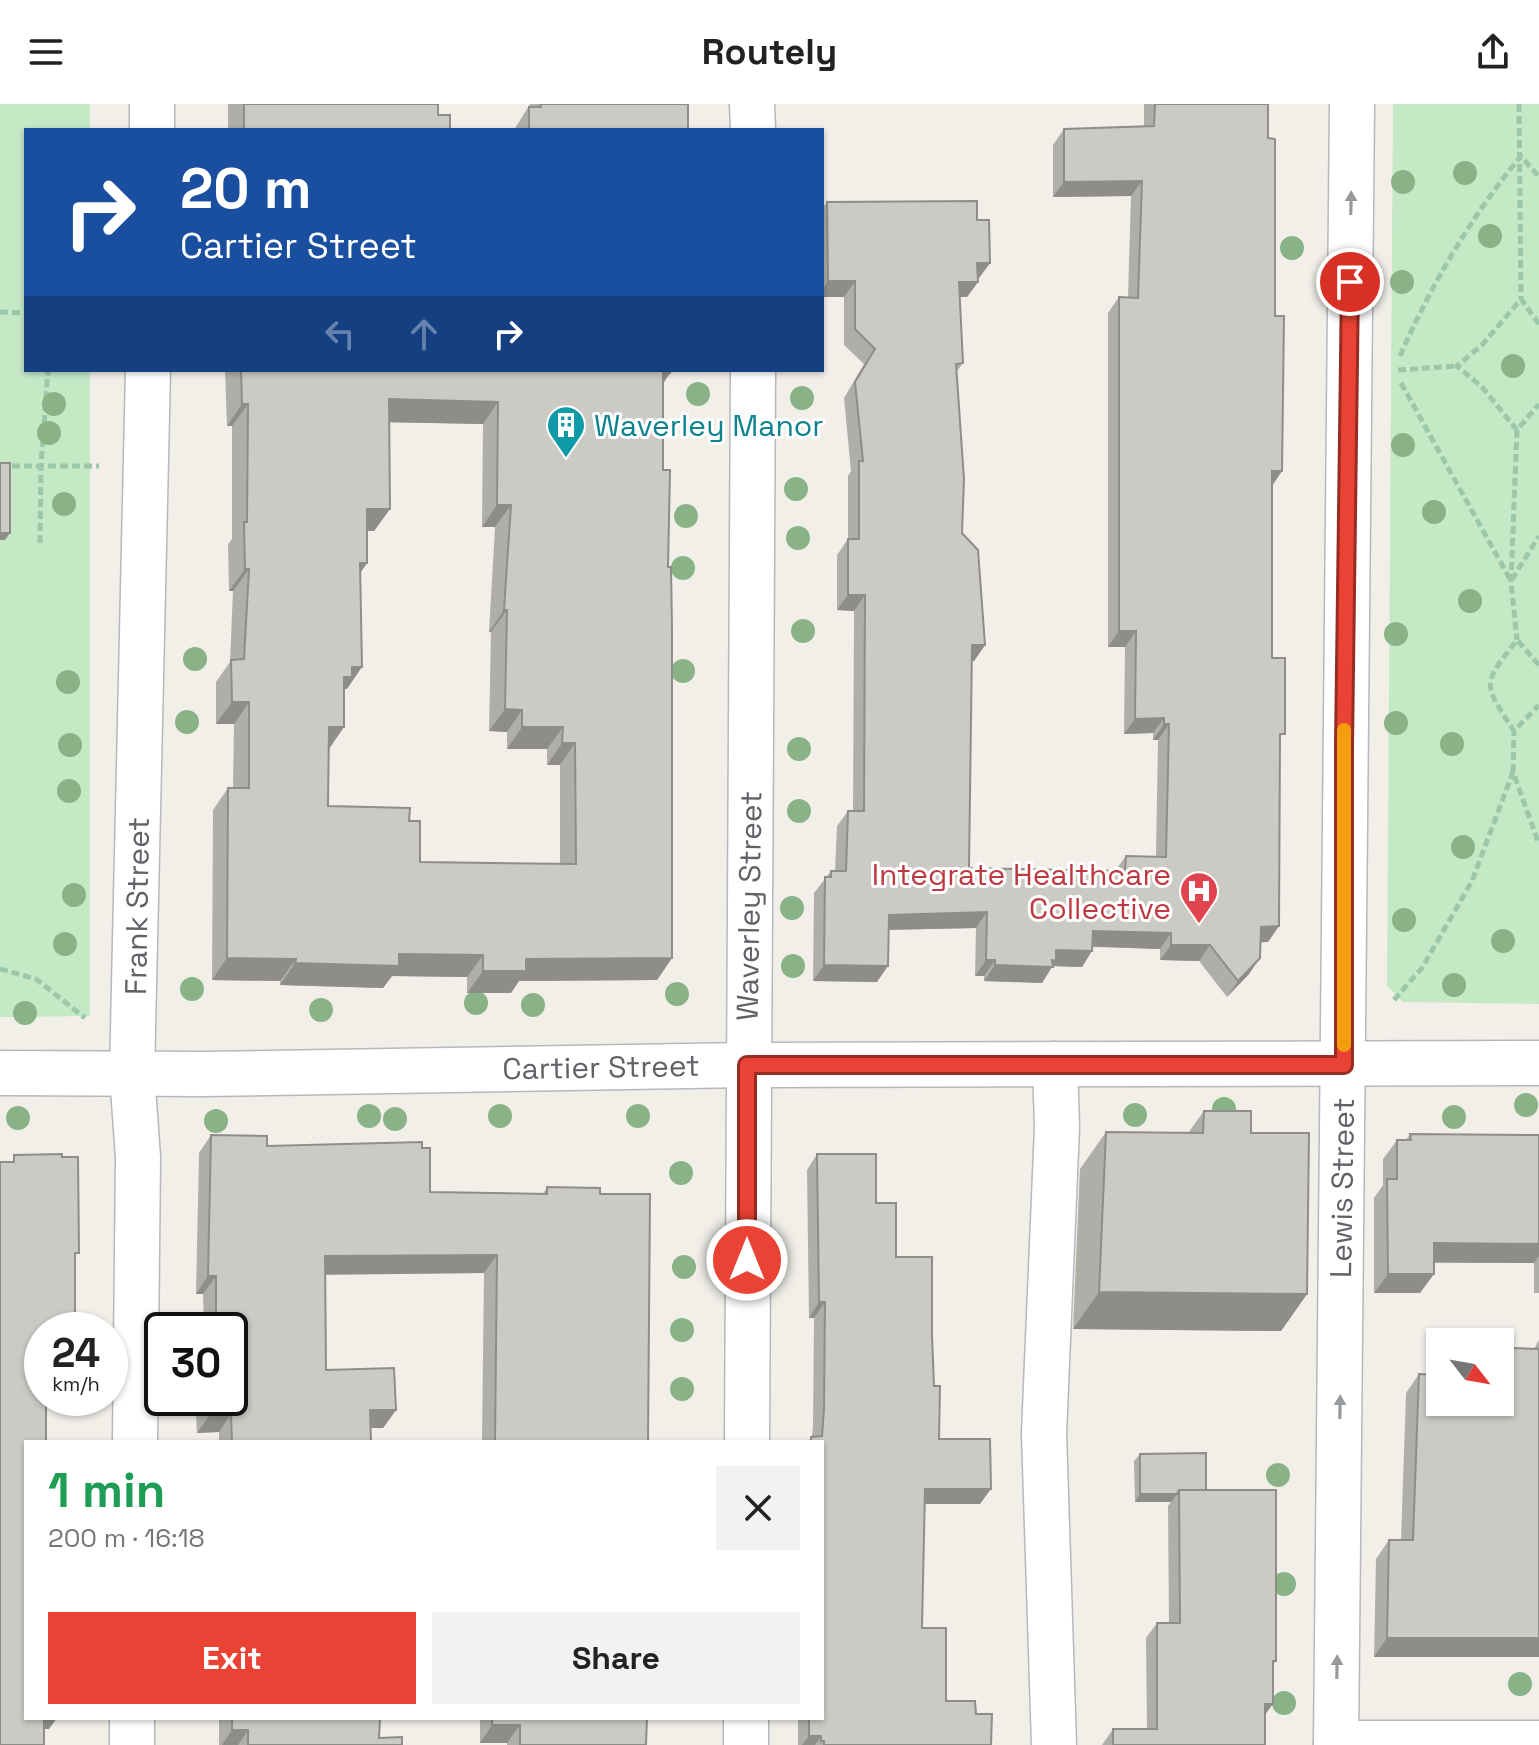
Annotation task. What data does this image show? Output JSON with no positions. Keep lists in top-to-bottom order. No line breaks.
{"streets":{"street":["Frank Street","Waverley Street","Cartier Street","Lewis Street"]},"crossings":[["Frank Street","Cartier Street"],["Waverley Street","Cartier Street"],["Cartier Street","Lewis Street"]],"places":{"building":["Waverley Manor"],"hospital":["Integrate Healthcare Collective"]},"north":"bottom right","page":{"header":"Routely","turn":["20 m","Cartier Street"],"speed":"24 km/h","limit":"30","heading":["1 min","200 m · 16:18"],"buttons":["Exit","Share"]}}
